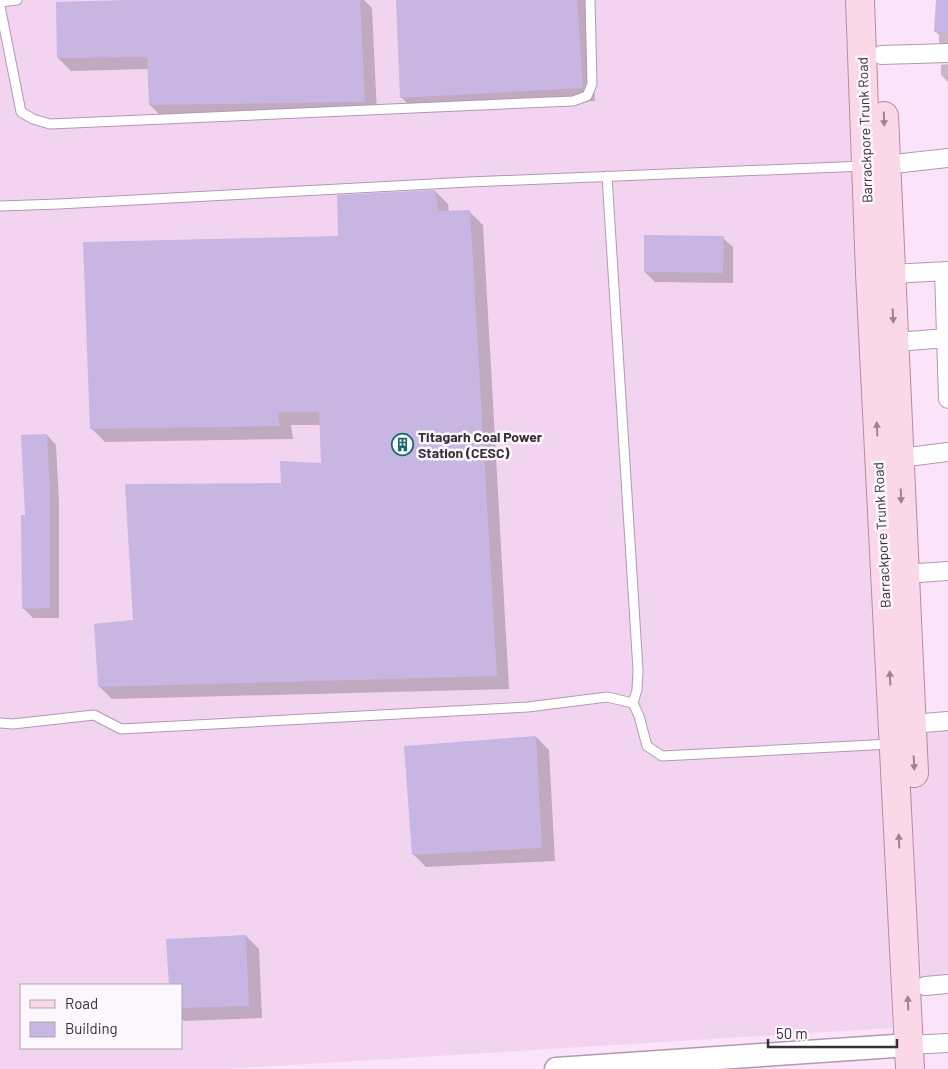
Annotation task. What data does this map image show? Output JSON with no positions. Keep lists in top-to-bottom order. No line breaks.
{"streets":{"main road":["Barrackpore Trunk Road"]},"places":{"building":["Titagarh Coal Power Station (CESC)"]},"legend":["Road","Building"],"scale_bar":"50 m"}
